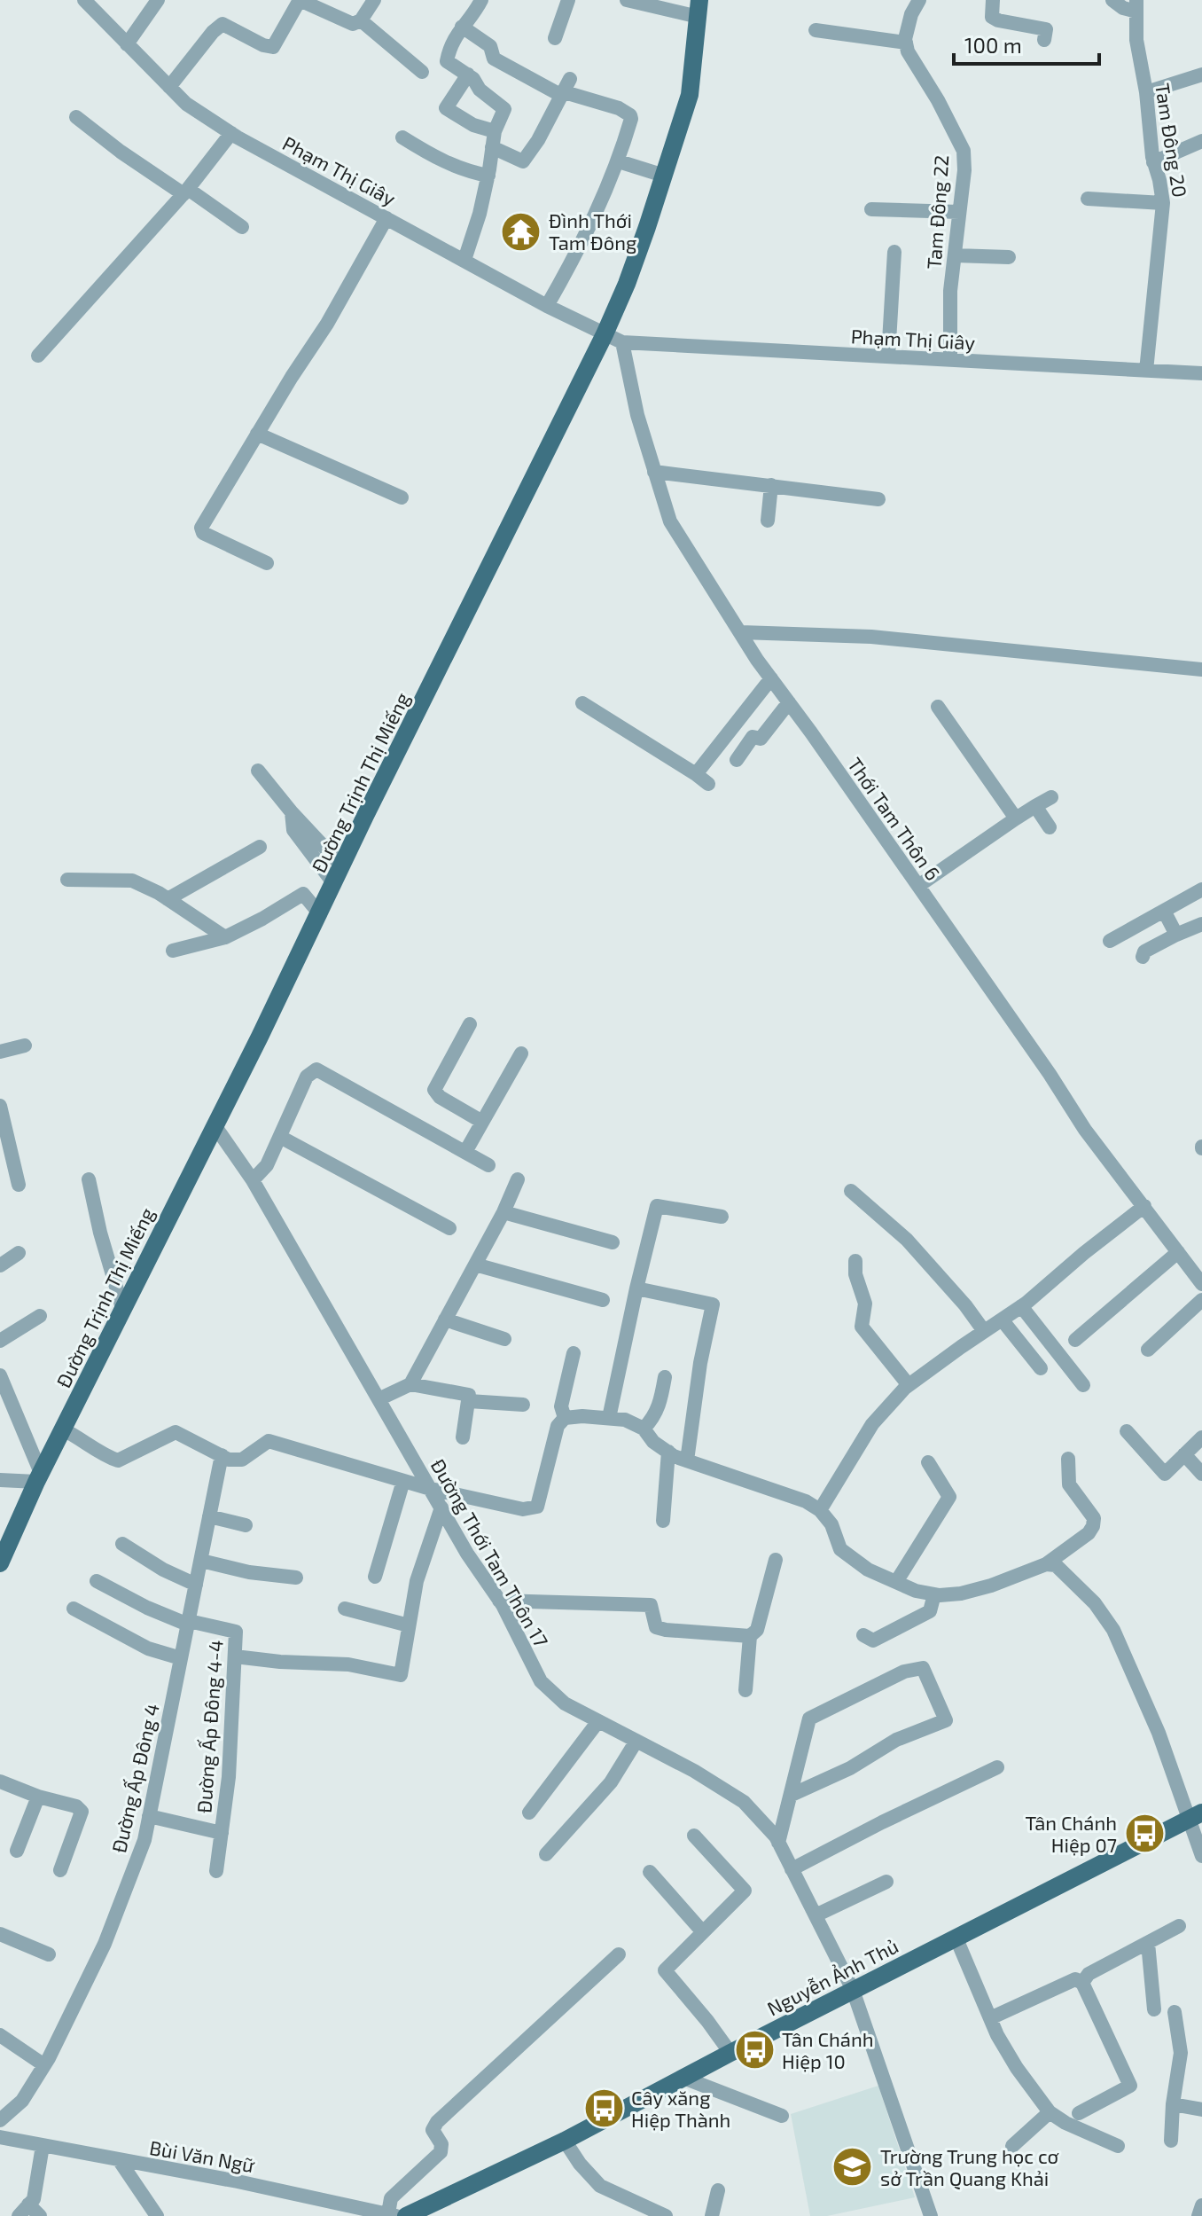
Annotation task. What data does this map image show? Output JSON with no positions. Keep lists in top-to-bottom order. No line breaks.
{"streets":{"main road":["Đường Trịnh Thị Miếng","Nguyễn Ảnh Thủ"],"street":["Tam Đông 20","Phạm Thị Giây","Tam Đông 22","Thới Tam Thôn 6","Đường Thới Tam Thôn 17","Đường Ấp Đông 4-4","Đường Ấp Đông 4","Bùi Văn Ngữ"]},"crossings":[["Tam Đông 20","Phạm Thị Giây"],["Phạm Thị Giây","Tam Đông 22"],["Phạm Thị Giây","Đường Trịnh Thị Miếng"],["Phạm Thị Giây","Thới Tam Thôn 6"],["Đường Trịnh Thị Miếng","Đường Thới Tam Thôn 17"],["Đường Thới Tam Thôn 17","Nguyễn Ảnh Thủ"],["Đường Ấp Đông 4-4","Đường Ấp Đông 4"],["Nguyễn Ảnh Thủ","Bùi Văn Ngữ"]],"places":{"temple":["Đình Thới Tam Đông"],"bus stop":["Tân Chánh Hiệp 07","Tân Chánh Hiệp 10","Cây xăng Hiệp Thành"],"school or university":["Trường Trung học cơ sở Trần Quang Khải"]},"scale_bar":"100 m"}
